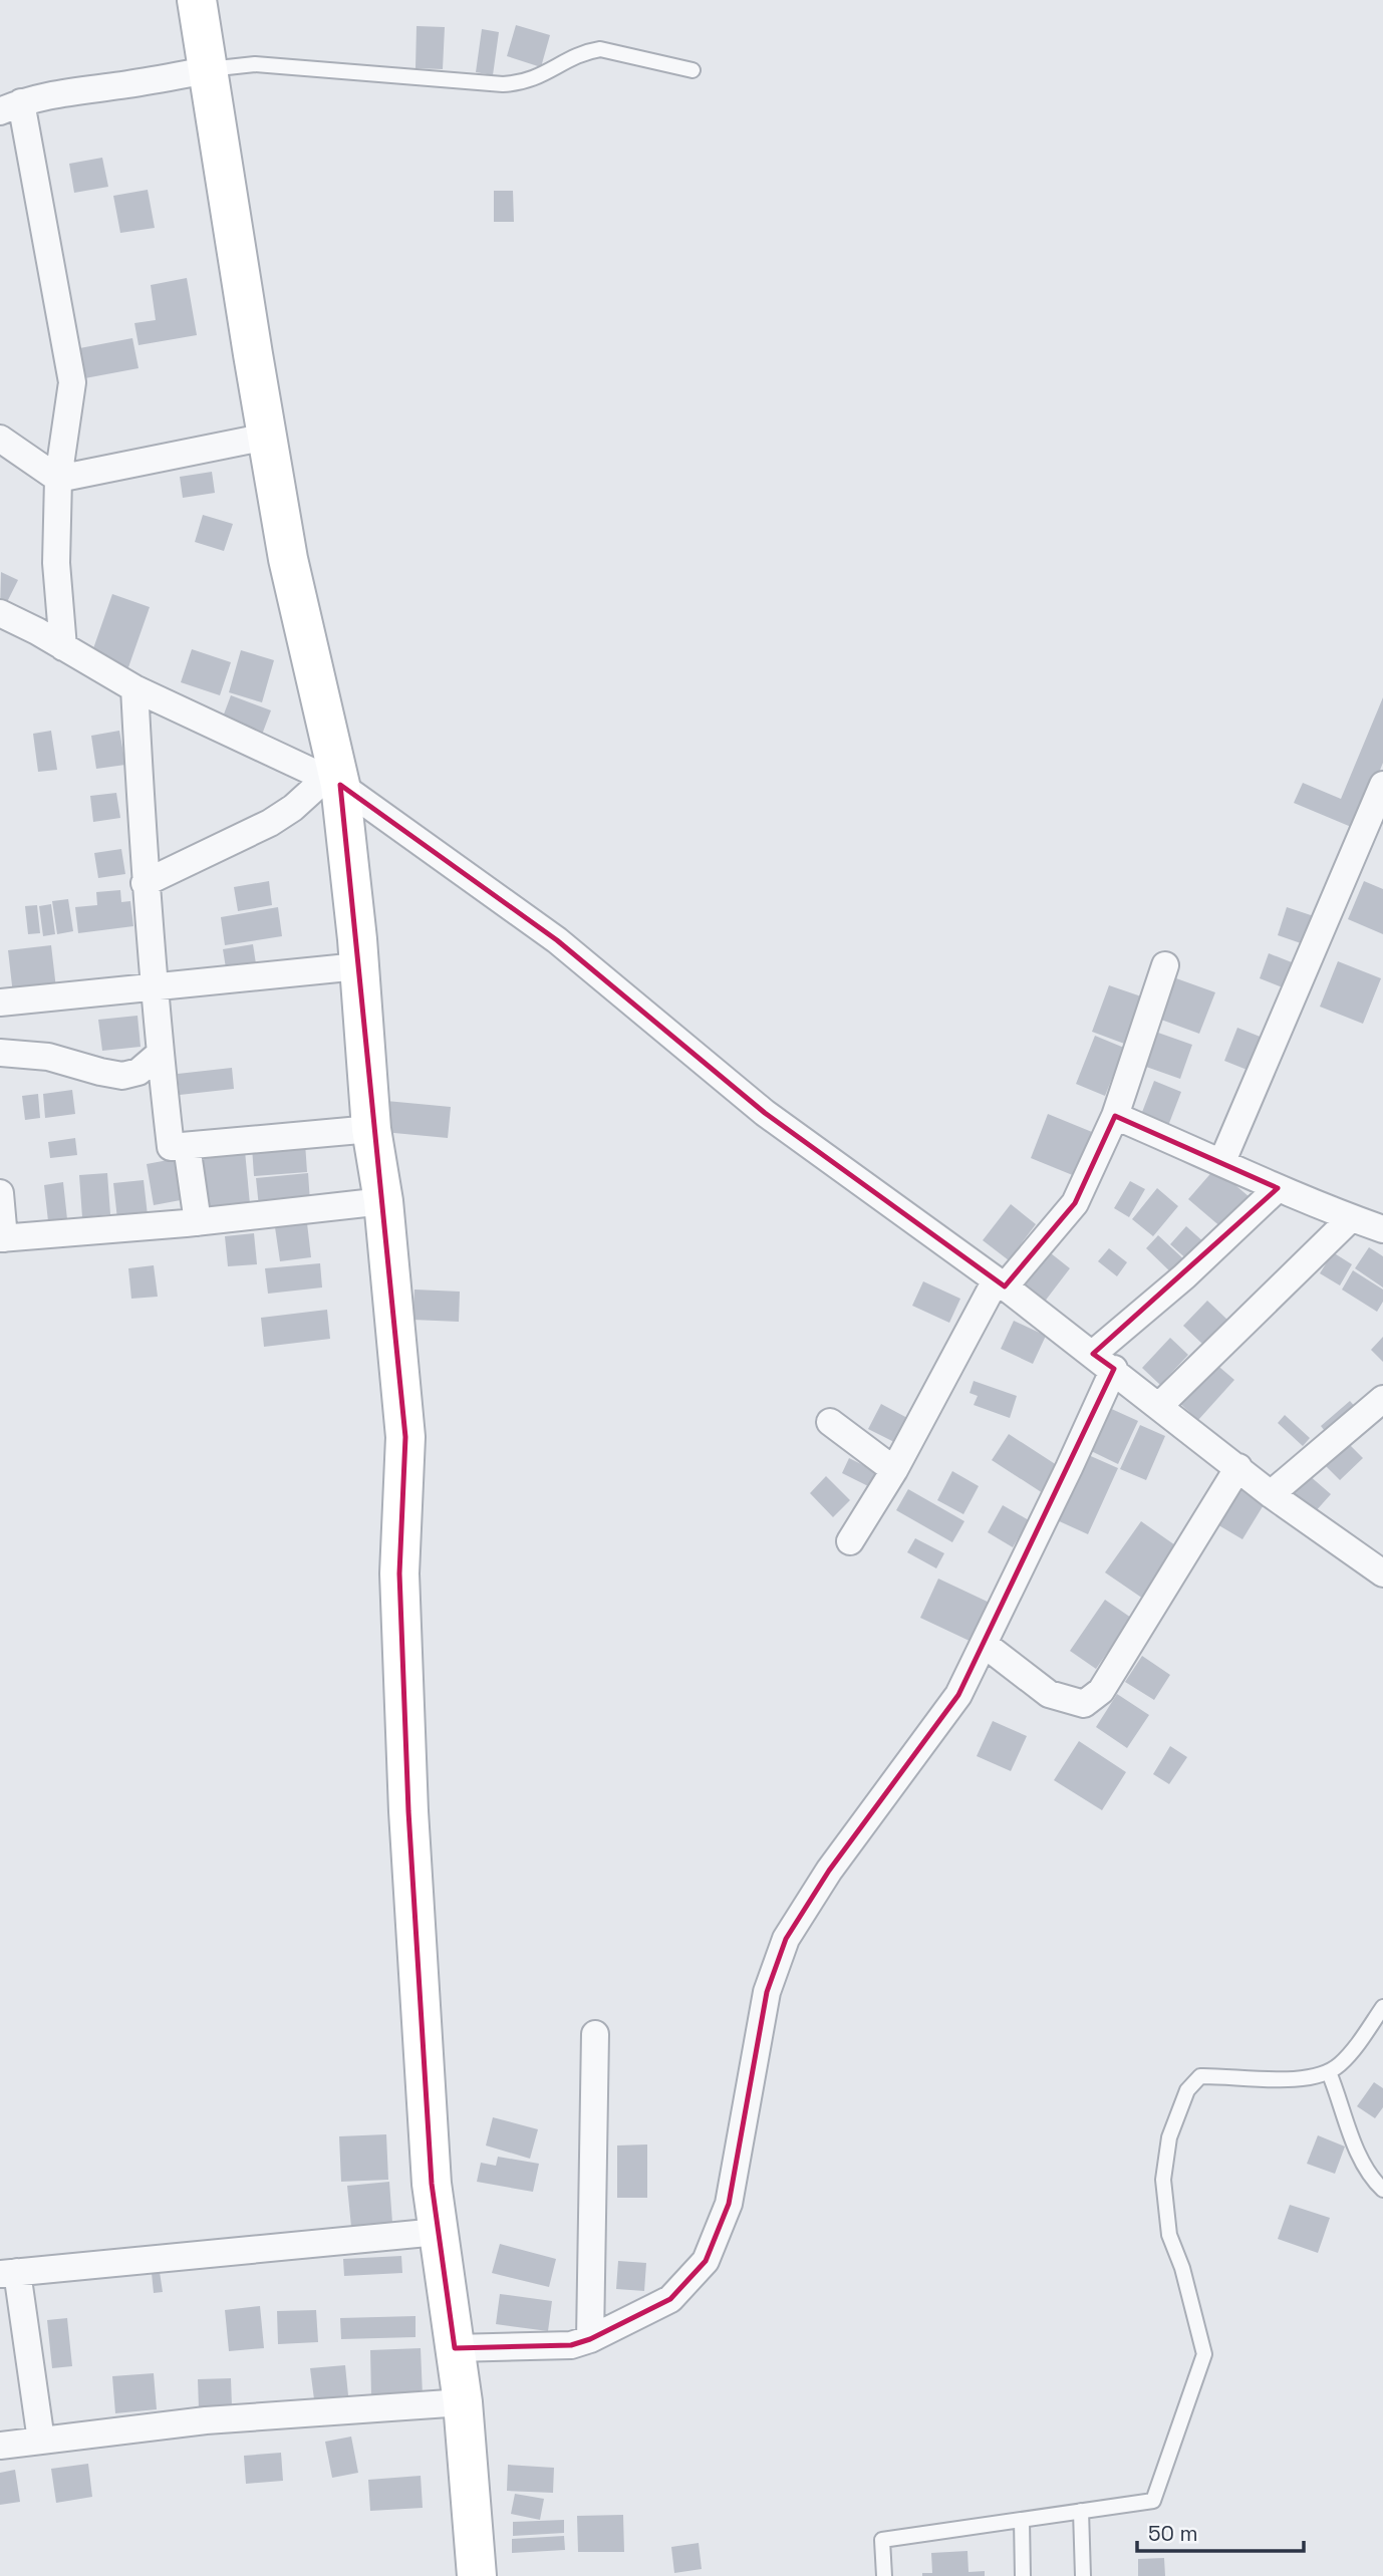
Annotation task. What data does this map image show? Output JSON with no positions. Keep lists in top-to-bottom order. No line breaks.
{"scale_bar":"50 m"}
